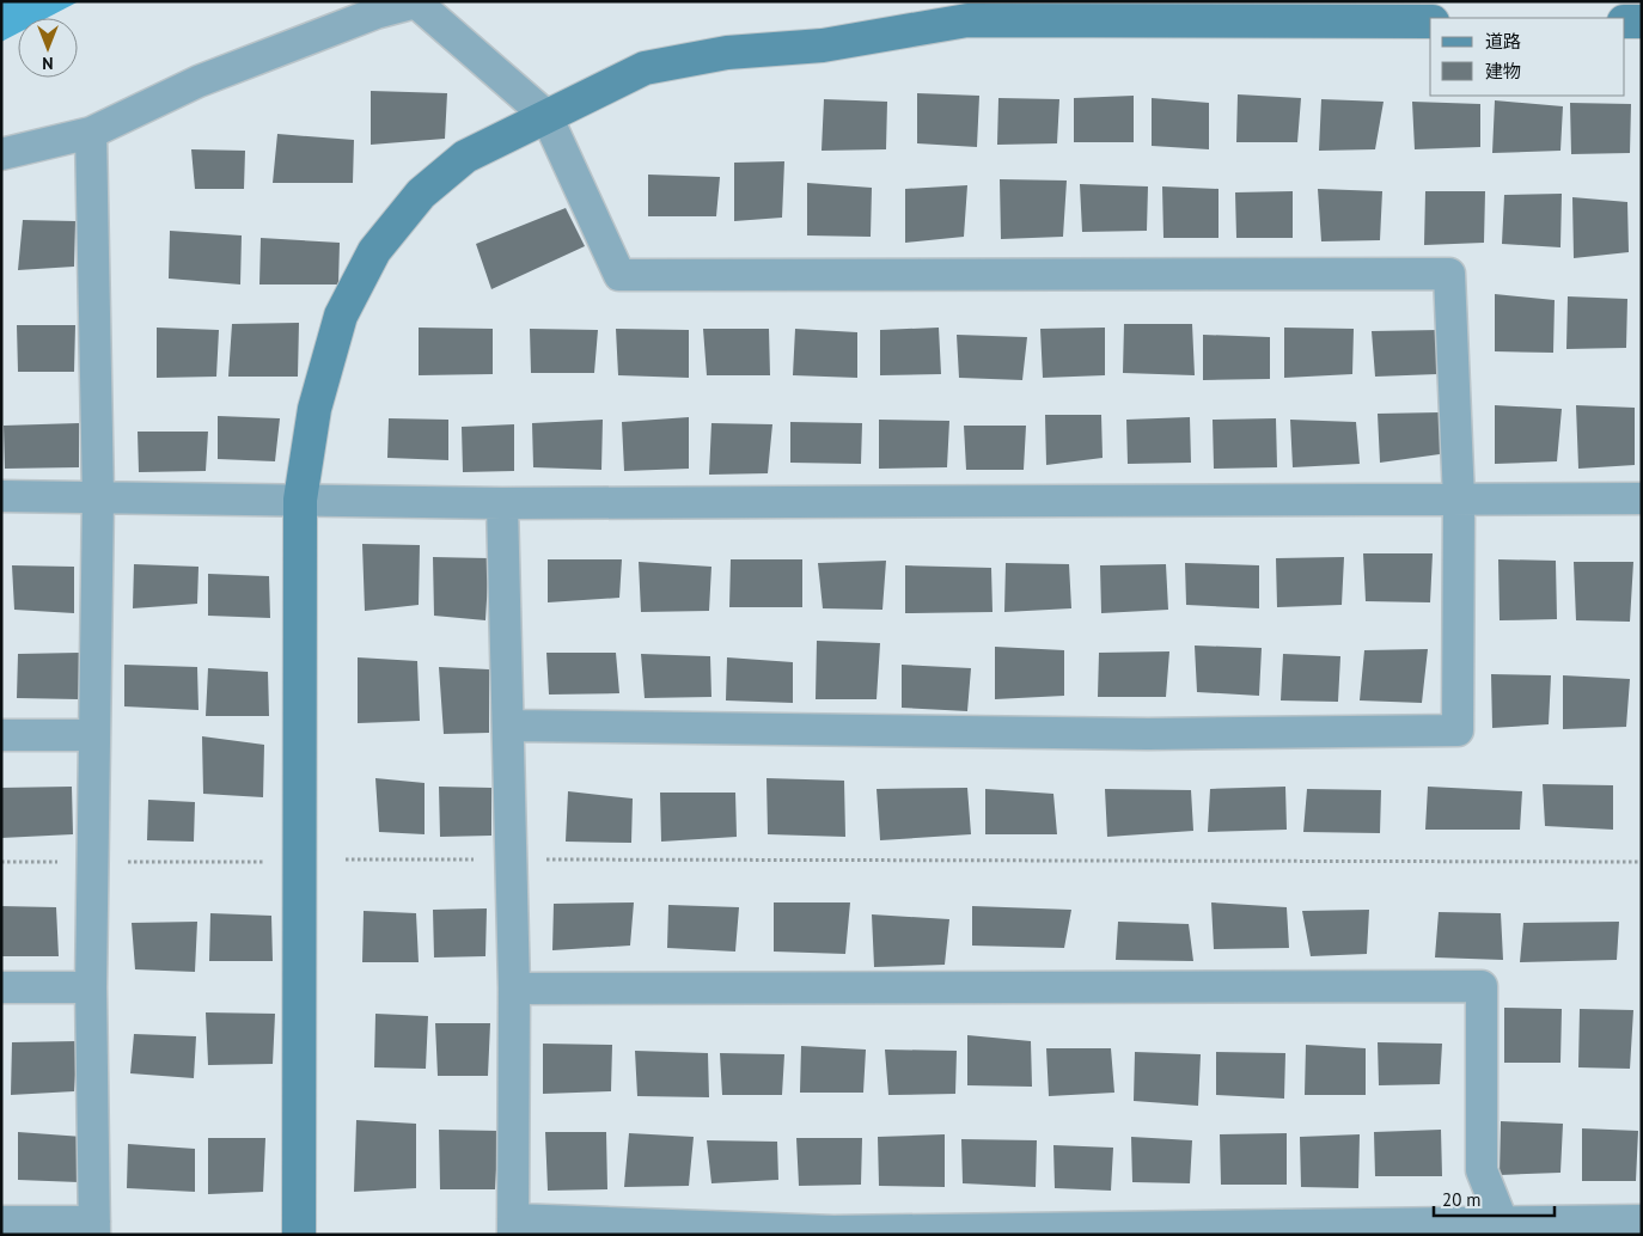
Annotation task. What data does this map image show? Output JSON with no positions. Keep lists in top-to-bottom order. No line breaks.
{"legend":["道路","建物"],"scale_bar":"20 m","north":"bottom"}
